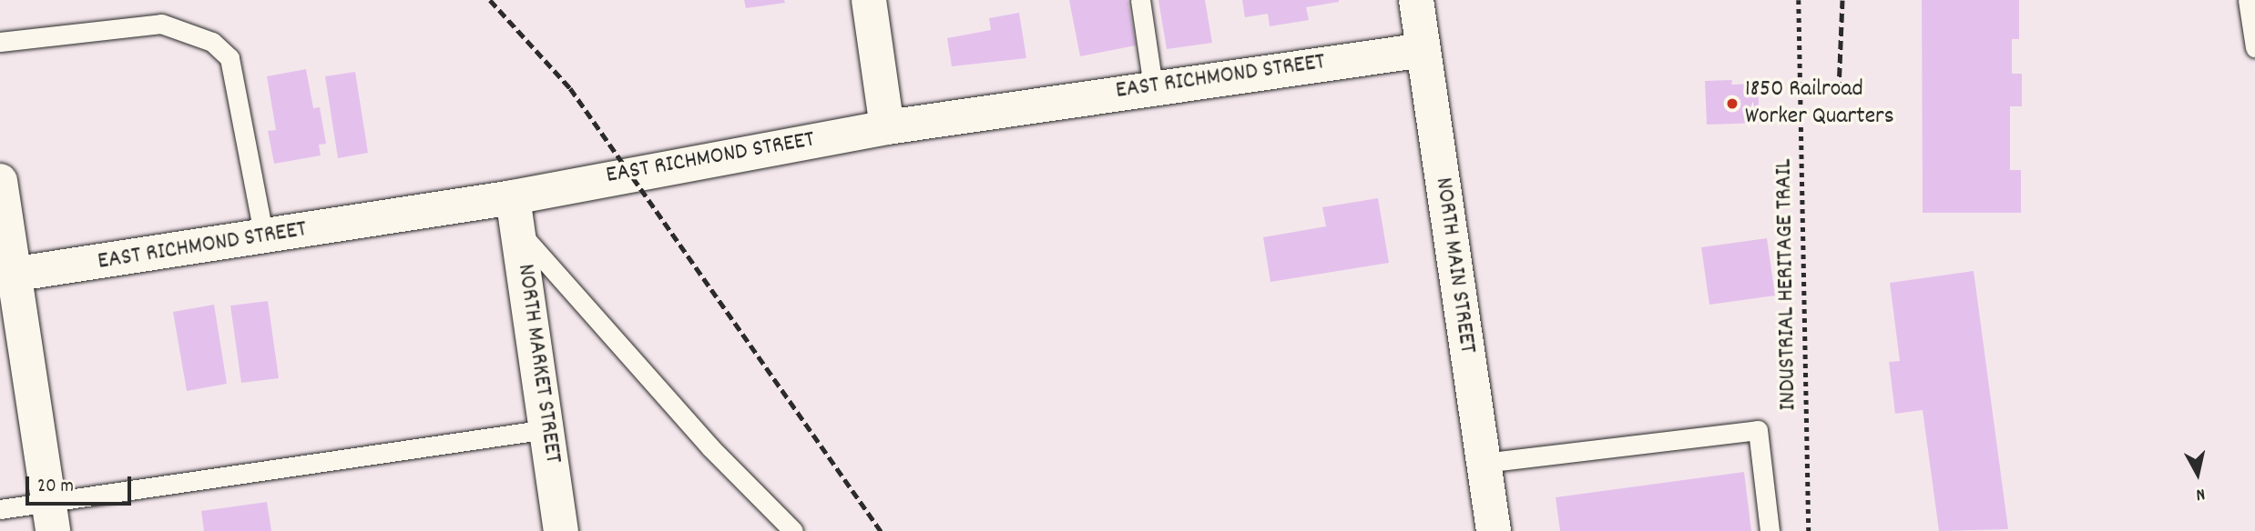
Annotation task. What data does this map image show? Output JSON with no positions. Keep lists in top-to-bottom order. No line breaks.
{"streets":{"street":["EAST RICHMOND STREET","NORTH MAIN STREET","NORTH MARKET STREET"],"path":["INDUSTRIAL HERITAGE TRAIL"]},"crossings":[["EAST RICHMOND STREET","NORTH MAIN STREET"],["EAST RICHMOND STREET","NORTH MARKET STREET"]],"places":["1850 Railroad Worker Quarters"],"scale_bar":"20 m","north":"bottom"}
